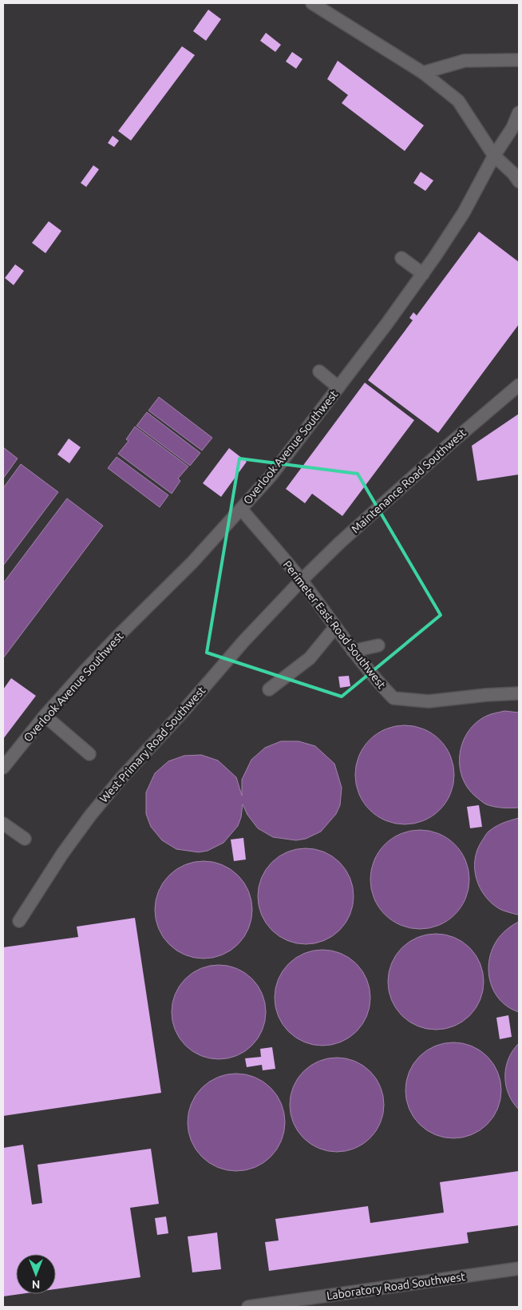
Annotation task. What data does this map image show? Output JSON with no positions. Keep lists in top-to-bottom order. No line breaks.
{"streets":{"lane":["Overlook Avenue Southwest","Maintenance Road Southwest","Perimeter East Road Southwest","West Primary Road Southwest","Laboratory Road Southwest"]},"crossings":[["Overlook Avenue Southwest","Perimeter East Road Southwest"],["Maintenance Road Southwest","Perimeter East Road Southwest"],["Maintenance Road Southwest","West Primary Road Southwest"],["Perimeter East Road Southwest","West Primary Road Southwest"]],"north":"bottom"}
